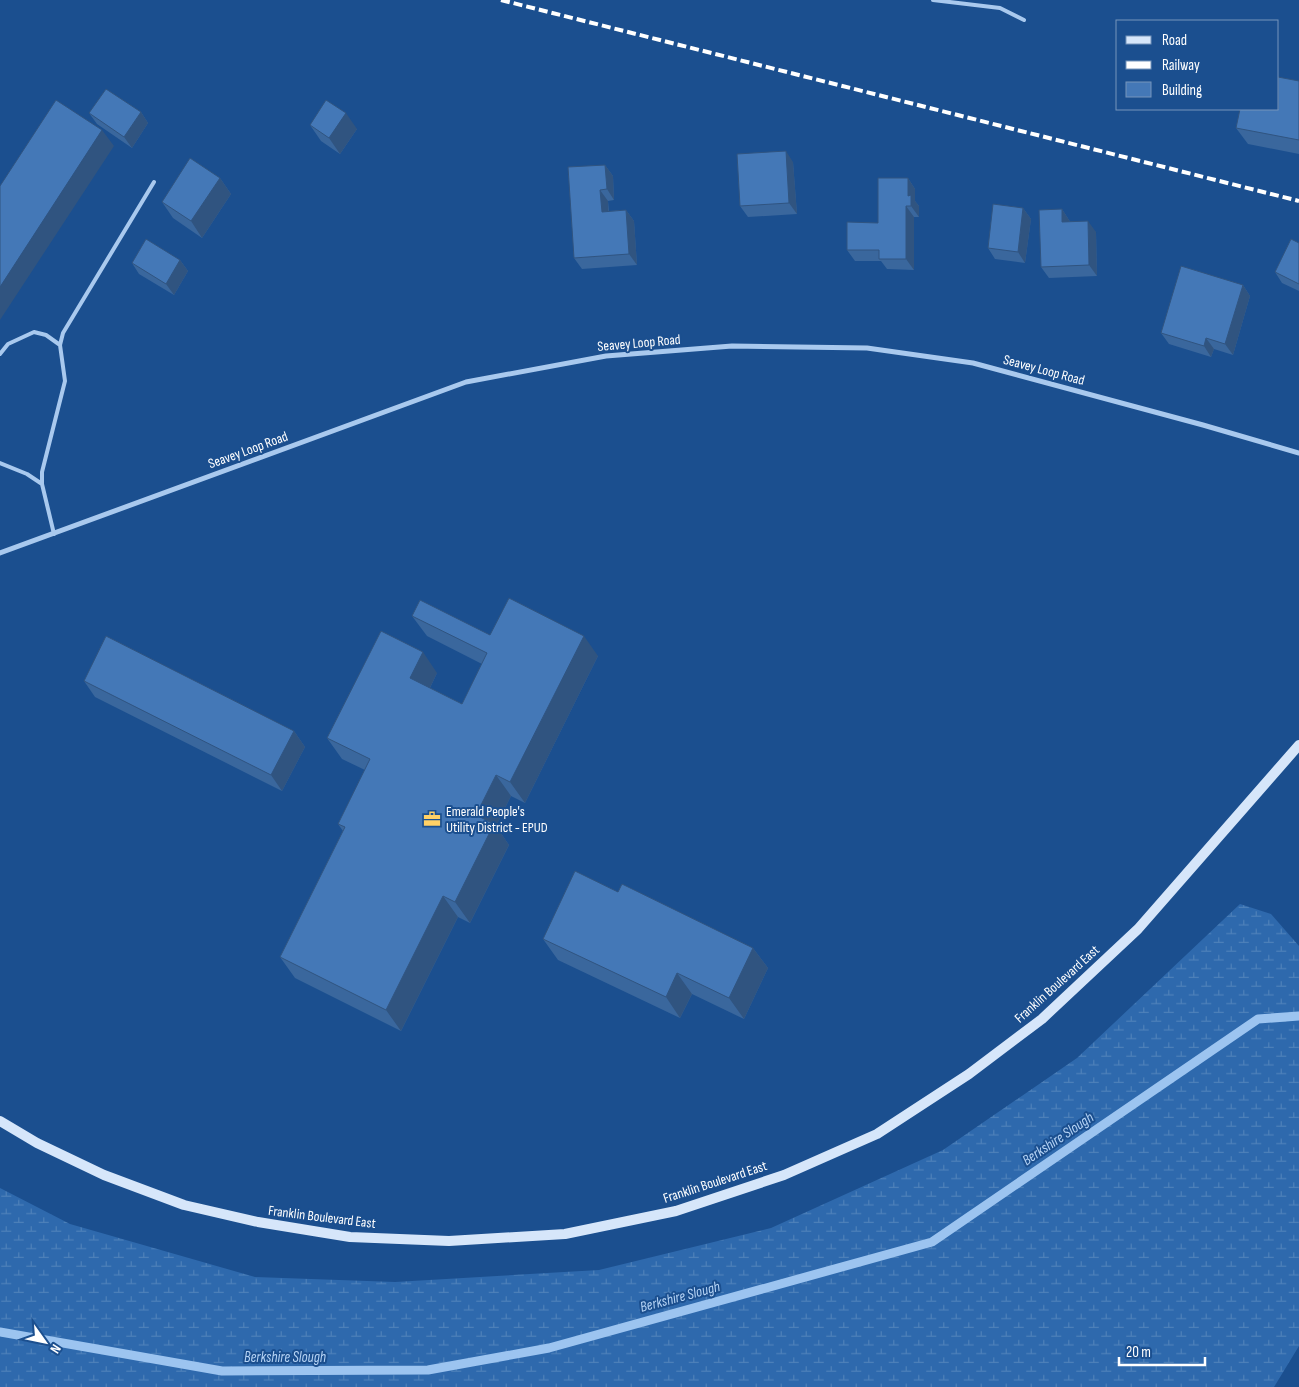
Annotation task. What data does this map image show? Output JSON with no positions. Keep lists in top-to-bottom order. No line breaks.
{"streets":{"main road":["Franklin Boulevard East"],"street":["Seavey Loop Road"]},"water":["Berkshire Slough"],"places":{"office":["Emerald People's Utility District - EPUD"]},"legend":["Road","Railway","Building"],"scale_bar":"20 m","north":"bottom right"}
